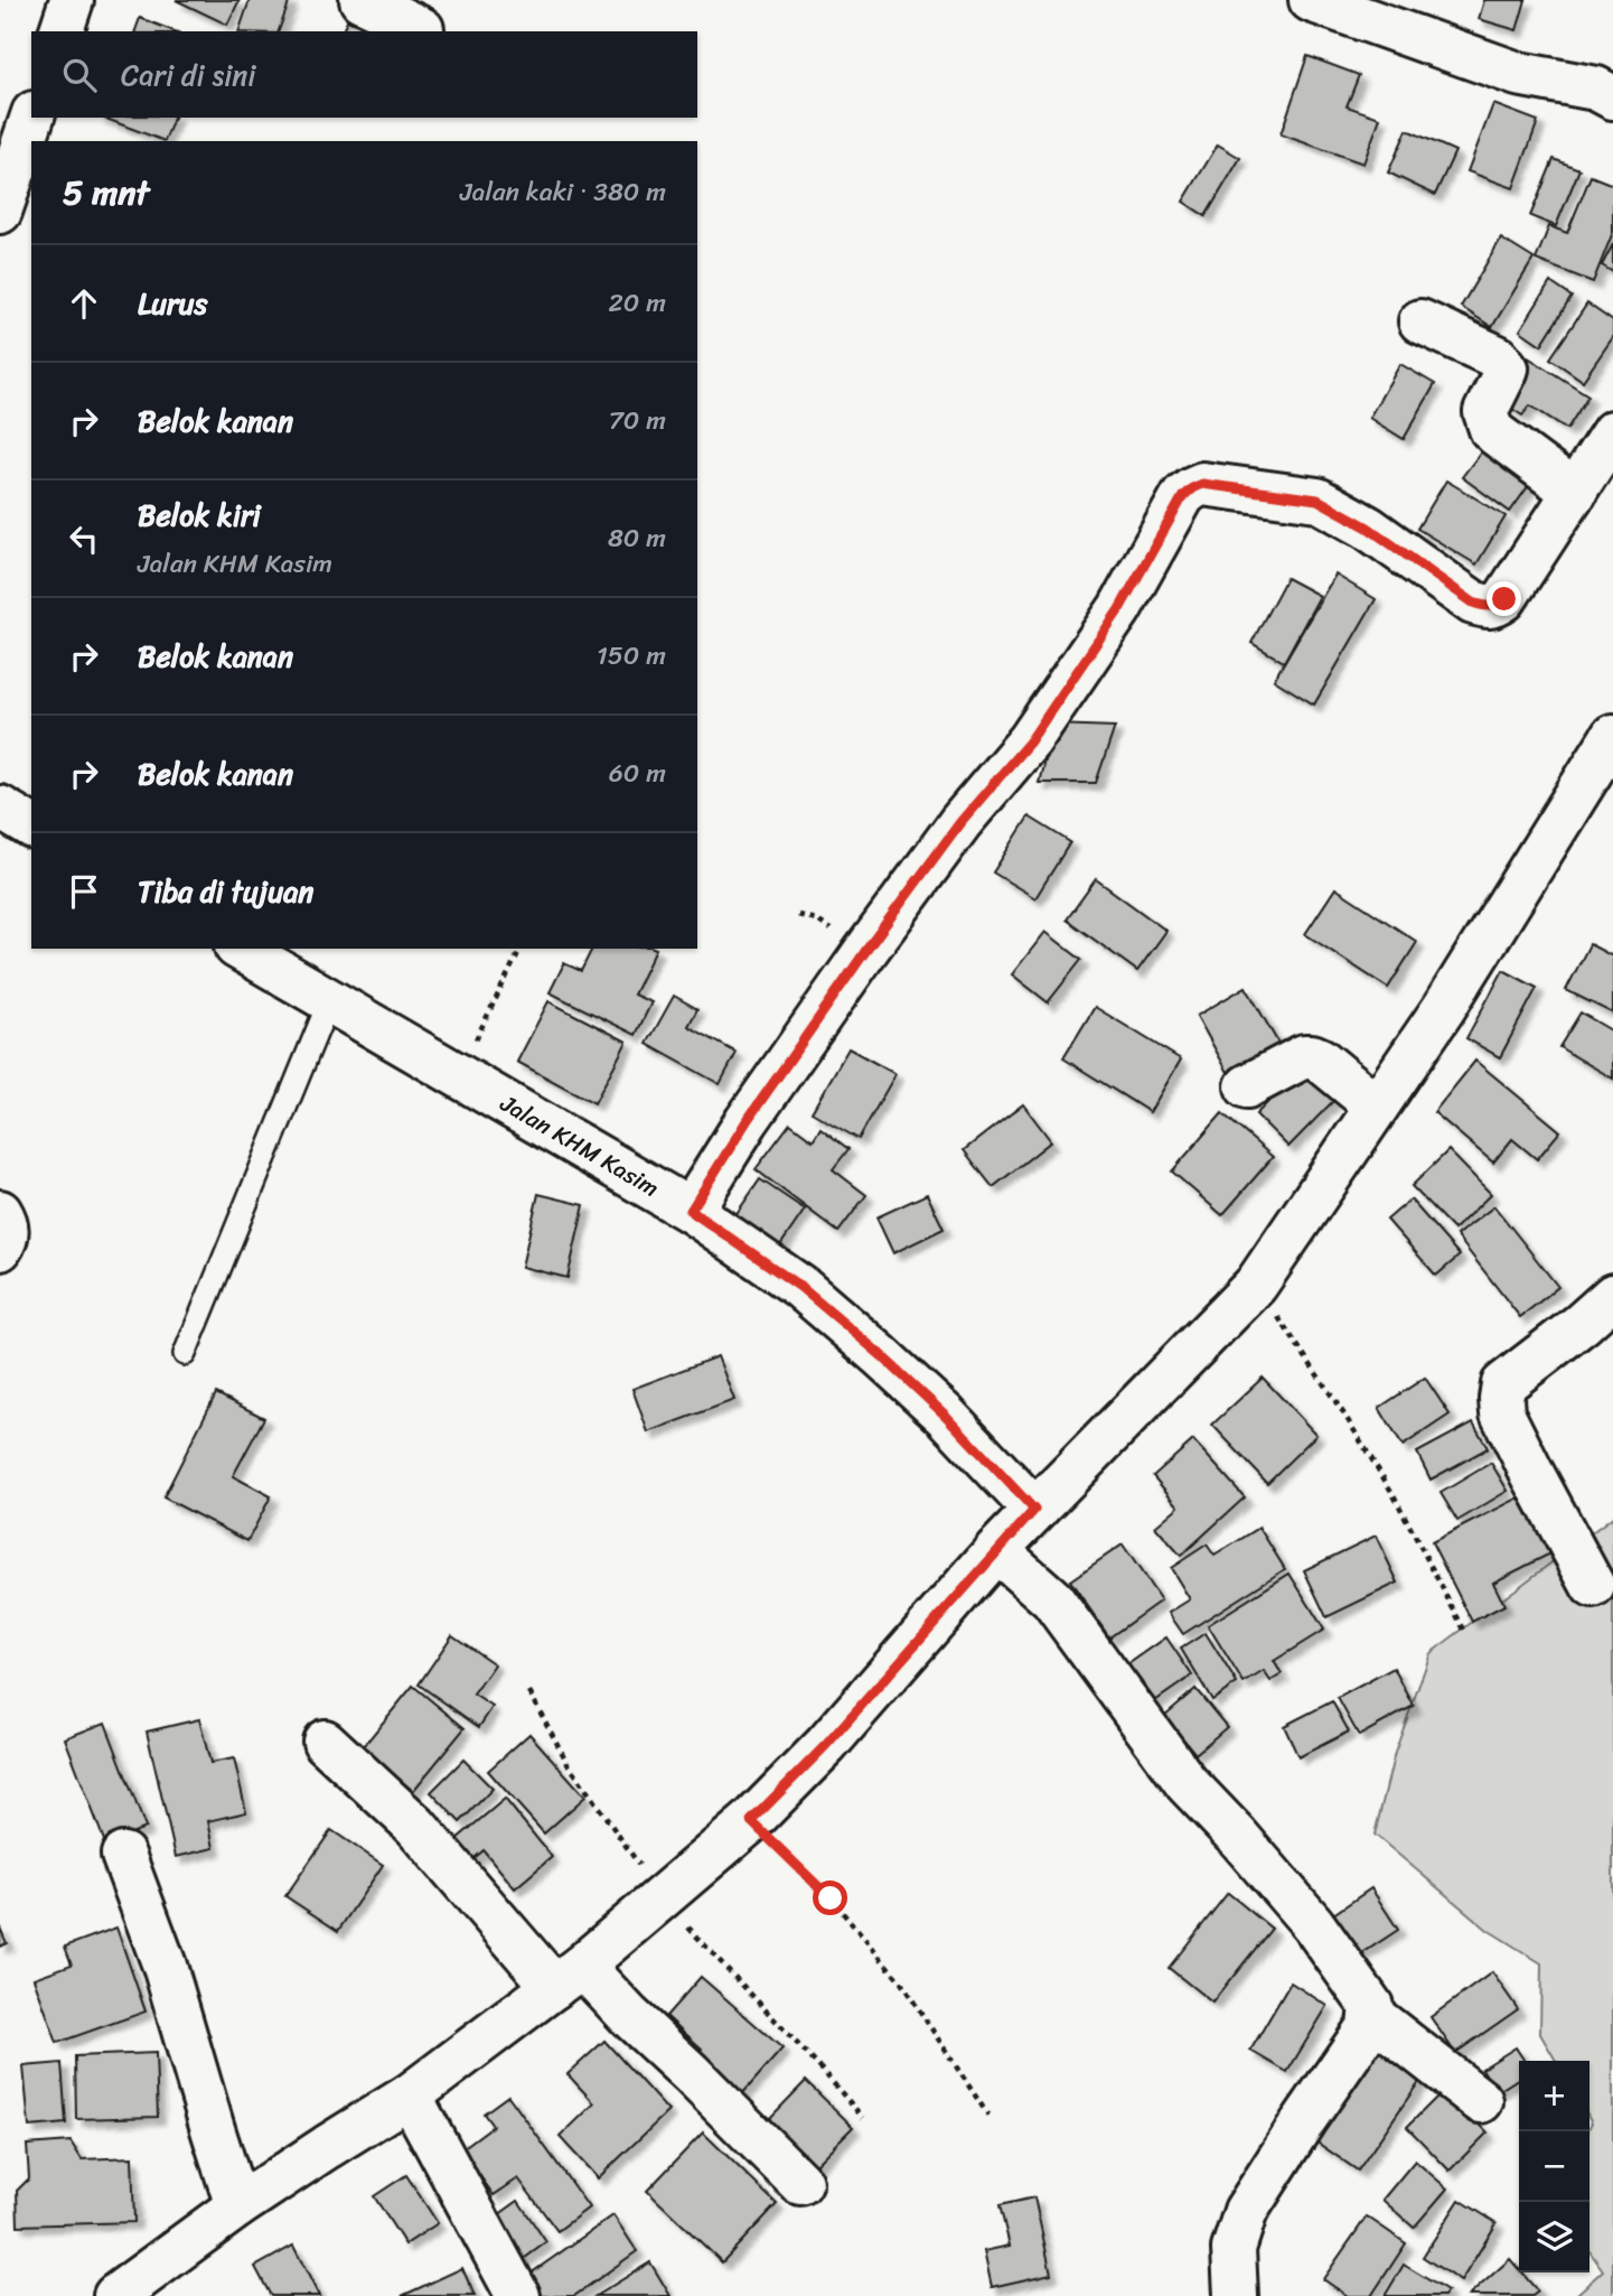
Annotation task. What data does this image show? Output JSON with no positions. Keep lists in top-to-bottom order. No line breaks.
{"streets":{"street":["Jalan KHM Kasim"]},"page":{"search":"Cari di sini","heading":["5 mnt","Jalan kaki · 380 m"],"list":[["Lurus","20 m"],["Belok kanan","70 m"],["Belok kiri","Jalan KHM Kasim","80 m"],["Belok kanan","150 m"],["Belok kanan","60 m"],"Tiba di tujuan"],"map_buttons":["+","−"]}}
